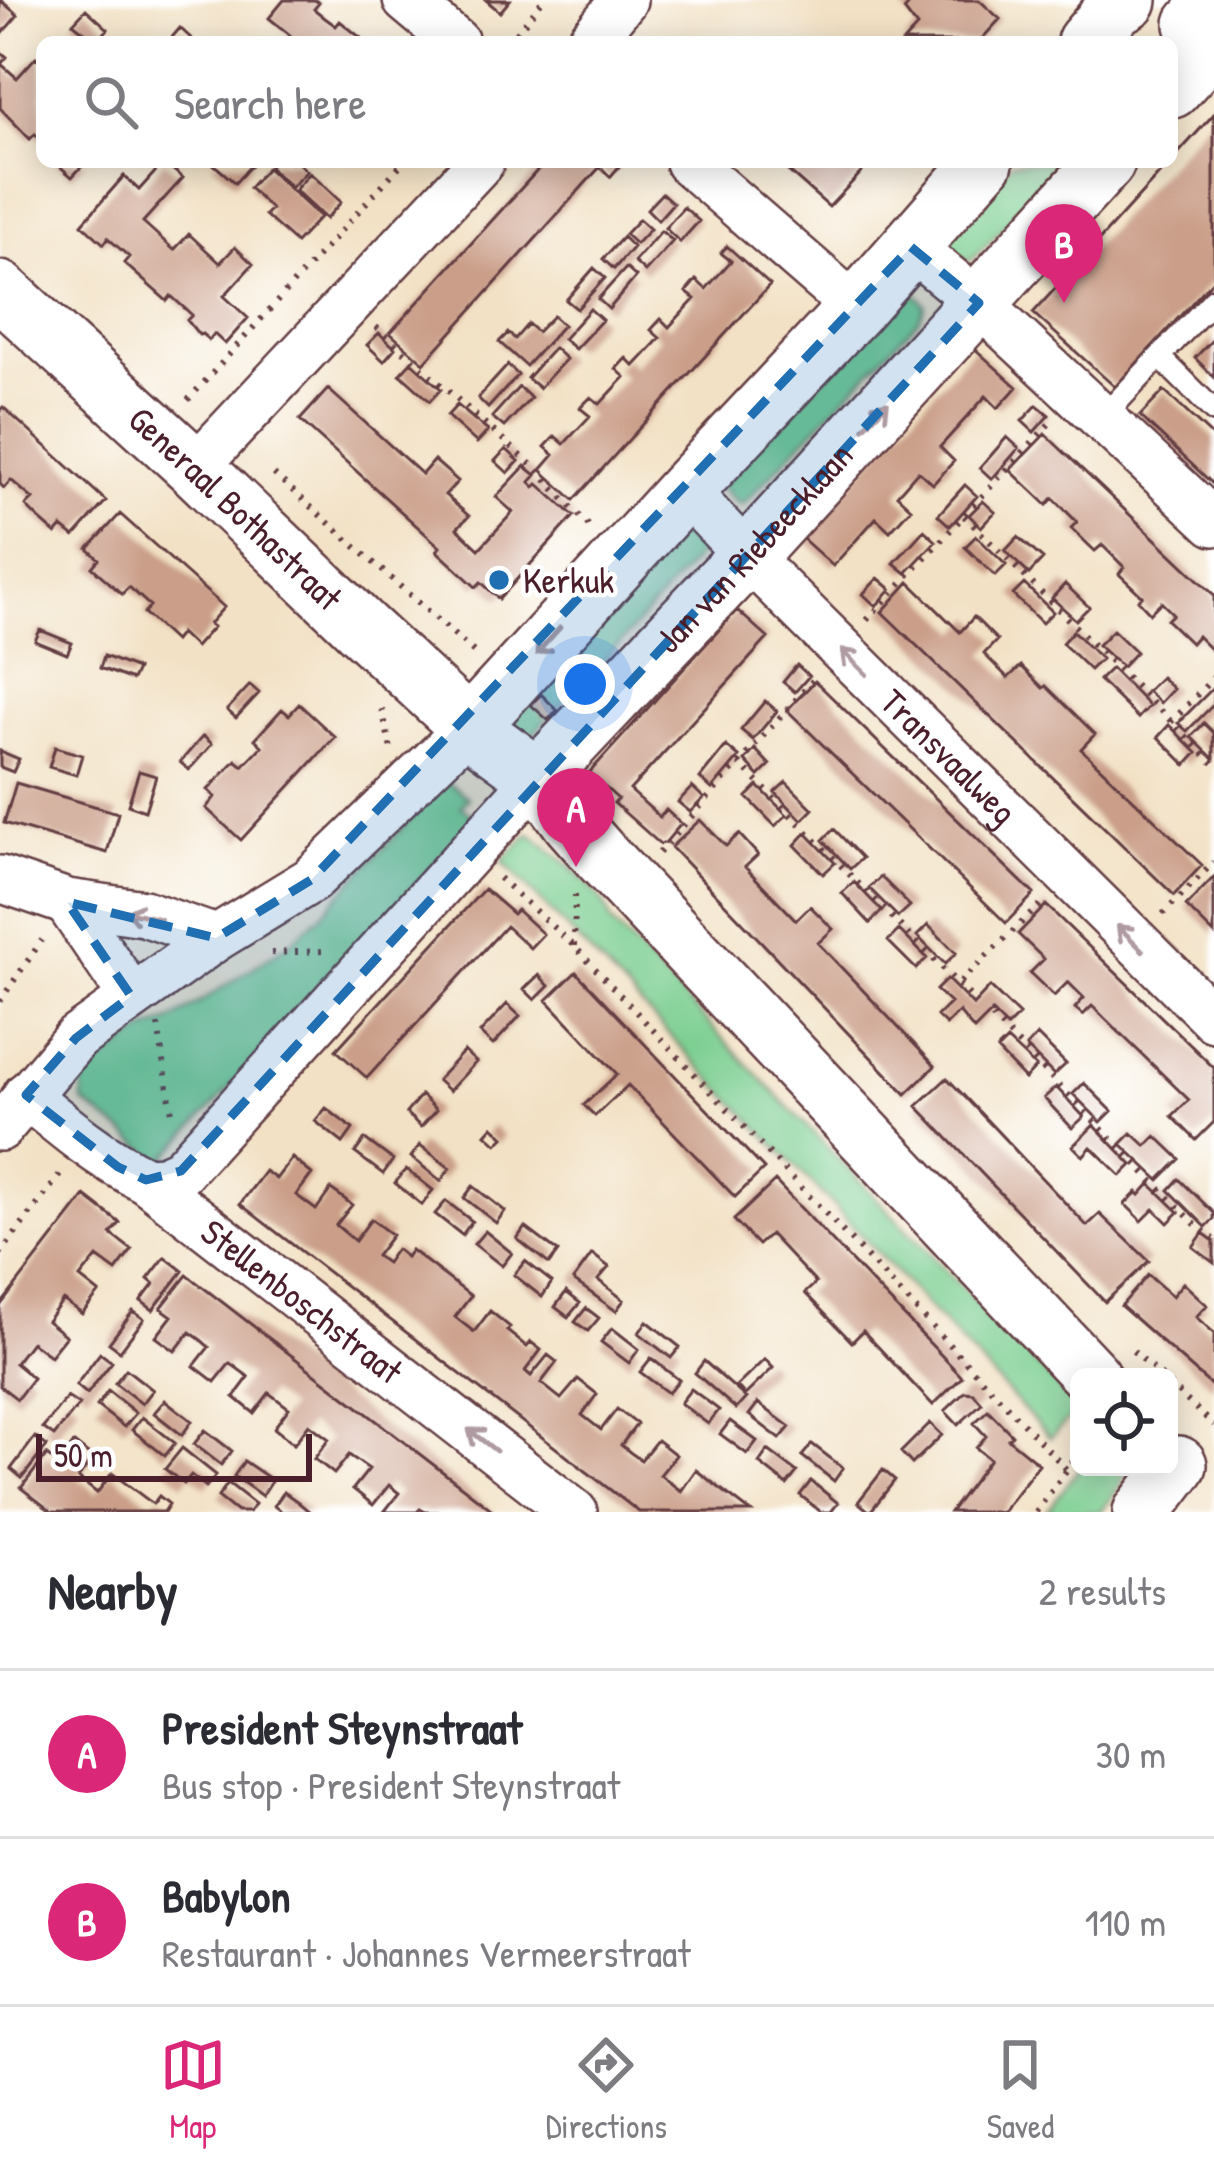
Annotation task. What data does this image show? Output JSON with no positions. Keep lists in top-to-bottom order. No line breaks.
{"streets":{"street":["Generaal Bothastraat","Jan van Riebeecklaan","Transvaalweg","Stellenboschstraat"]},"crossings":[["Generaal Bothastraat","Jan van Riebeecklaan"],["Jan van Riebeecklaan","Transvaalweg"],["Jan van Riebeecklaan","Stellenboschstraat"]],"one_way":["Stellenboschstraat"],"places":["Kerkuk"],"scale_bar":"50 m","page":{"search":"Search here","pins":["B","A"],"scale":"50 m","heading":["Nearby","2 results"],"list":[{"mark":"A","name":"President Steynstraat","note":"Bus stop · President Steynstraat","value":"30 m"},{"mark":"B","name":"Babylon","note":"Restaurant · Johannes Vermeerstraat","value":"110 m"}],"nav":["Map","Directions","Saved"]}}
